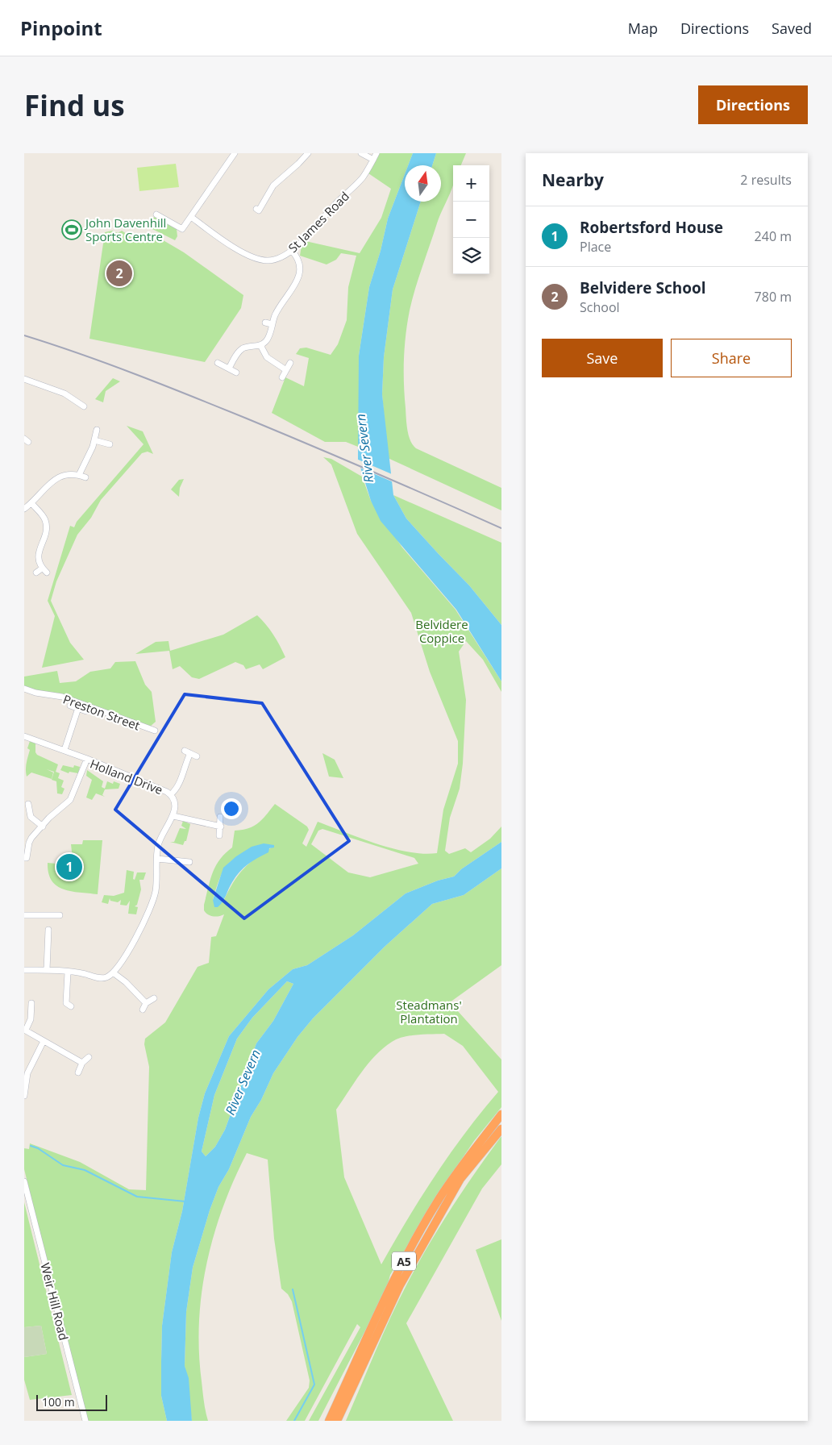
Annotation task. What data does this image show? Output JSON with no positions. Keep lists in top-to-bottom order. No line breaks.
{"streets":{"highway":["A5"],"street":["St James Road","Preston Street","Holland Drive","Weir Hill Road"]},"water":["River Severn"],"parks":["Belvidere Coppice","Steadmans' Plantation"],"places":{"sports":["John Davenhill Sports Centre"]},"scale_bar":"100 m","north":"top","page":{"header":"Pinpoint","nav":["Map","Directions","Saved"],"buttons":["Directions",["Save","Share"]],"title":"Find us","heading":["Nearby","2 results"],"map_buttons":["+","−"],"list":[{"mark":"1","name":"Robertsford House","note":"Place","value":"240 m"},{"mark":"2","name":"Belvidere School","note":"School","value":"780 m"}],"pins":["2","1"],"scale":"100 m"}}
